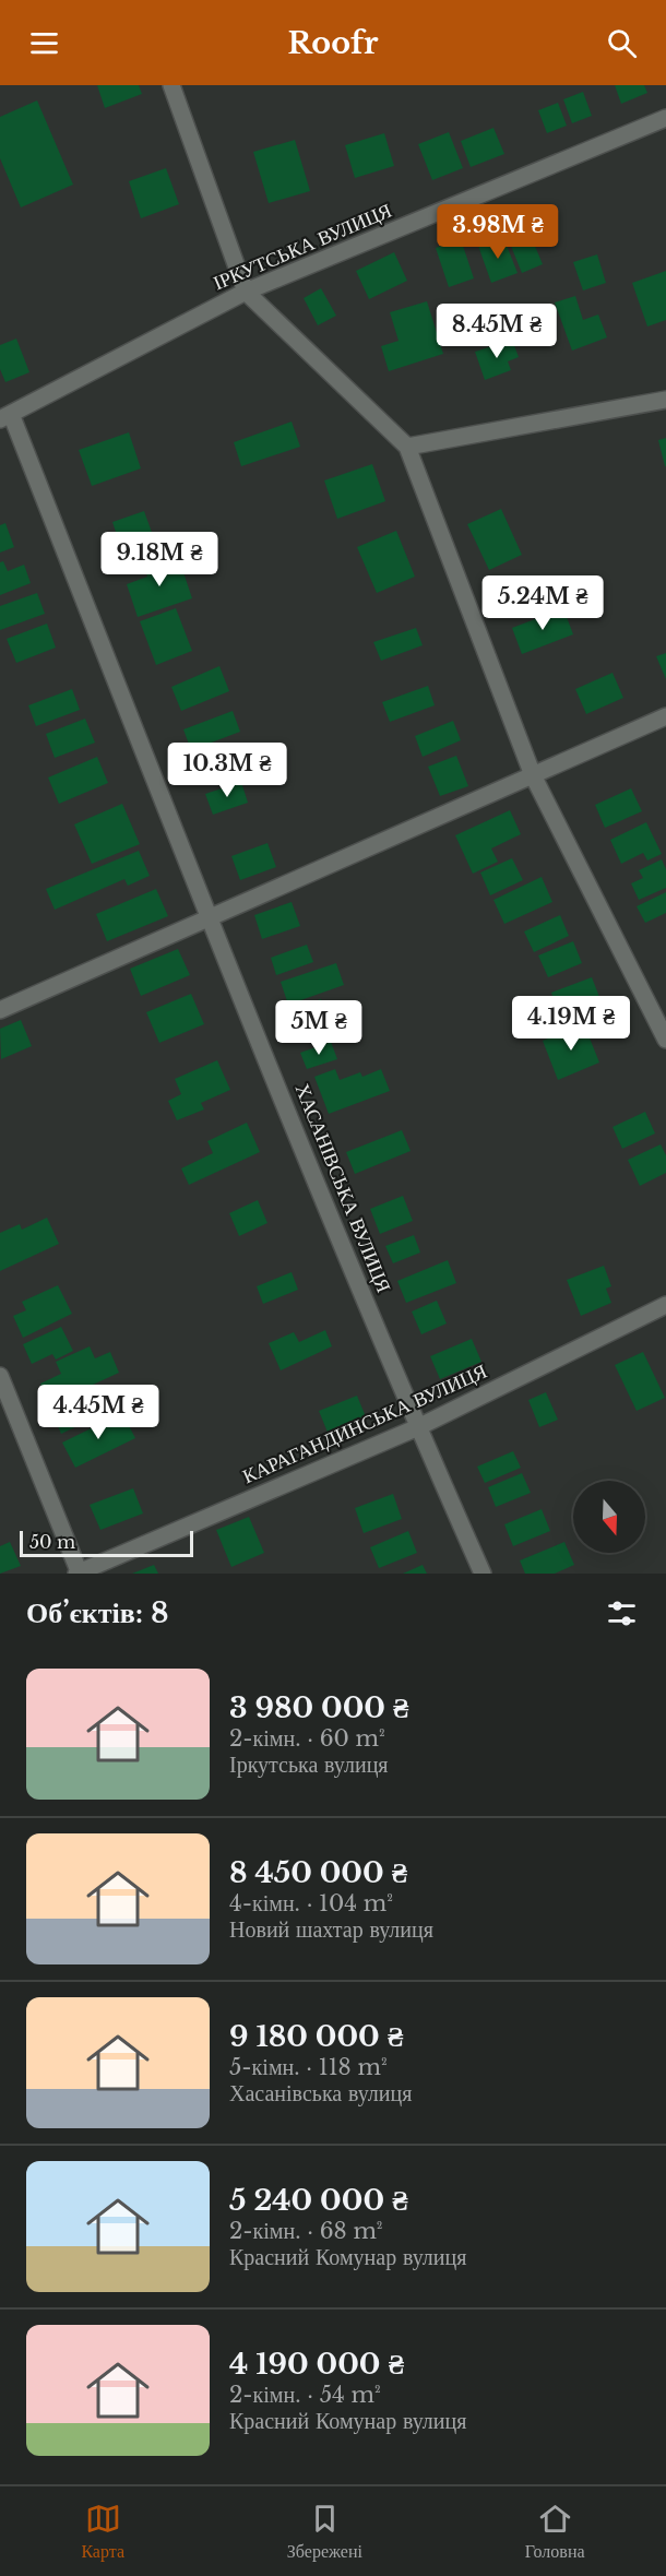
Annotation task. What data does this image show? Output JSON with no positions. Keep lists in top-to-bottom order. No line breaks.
{"streets":{"street":["ІРКУТСЬКА ВУЛИЦЯ","ХАСАНІВСЬКА ВУЛИЦЯ","КАРАГАНДИНСЬКА ВУЛИЦЯ"]},"crossings":[["ІРКУТСЬКА ВУЛИЦЯ","ХАСАНІВСЬКА ВУЛИЦЯ"],["ХАСАНІВСЬКА ВУЛИЦЯ","КАРАГАНДИНСЬКА ВУЛИЦЯ"]],"scale_bar":"50 m","north":"bottom","page":{"header":"Roofr","price":["3.98M ₴","8.45M ₴","9.18M ₴","5.24M ₴","10.3M ₴","4.19M ₴","5M ₴","4.45M ₴"],"scale":"50 m","heading":"Об’єктів: 8","list":[{"name":"3 980 000 ₴","note":"2-кімн. · 60 m² · Іркутська вулиця"},{"name":"8 450 000 ₴","note":"4-кімн. · 104 m² · Новий шахтар вулиця"},{"name":"9 180 000 ₴","note":"5-кімн. · 118 m² · Хасанівська вулиця"},{"name":"5 240 000 ₴","note":"2-кімн. · 68 m² · Красний Комунар вулиця"},{"name":"4 190 000 ₴","note":"2-кімн. · 54 m² · Красний Комунар вулиця"}],"tabs":["Карта","Збережені","Головна"]}}
